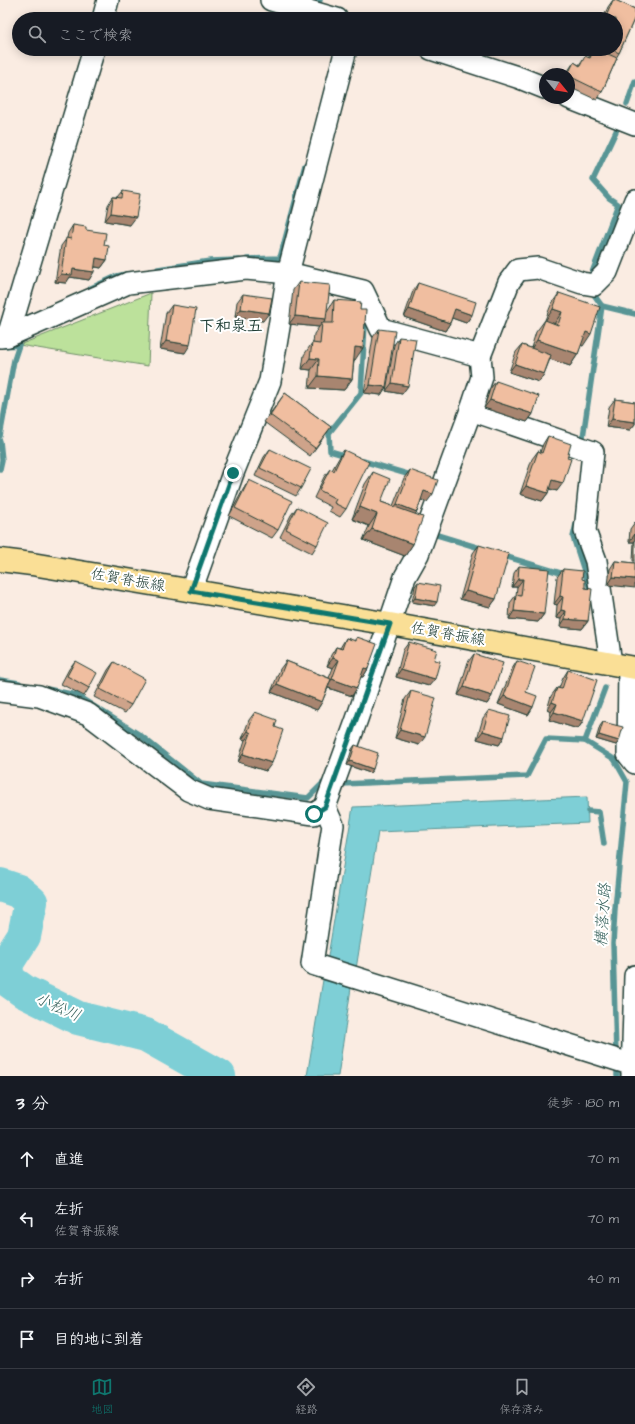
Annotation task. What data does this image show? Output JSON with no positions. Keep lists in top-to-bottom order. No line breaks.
{"streets":{"main road":["佐賀脊振線"]},"districts":["下和泉五"],"water":["横落水路","小松川"],"north":"bottom right","page":{"search":"ここで検索","heading":["3 分","徒歩 · 180 m"],"list":[["直進","70 m"],["左折","佐賀脊振線","70 m"],["右折","40 m"],"目的地に到着"],"nav":["地図","経路","保存済み"]}}
